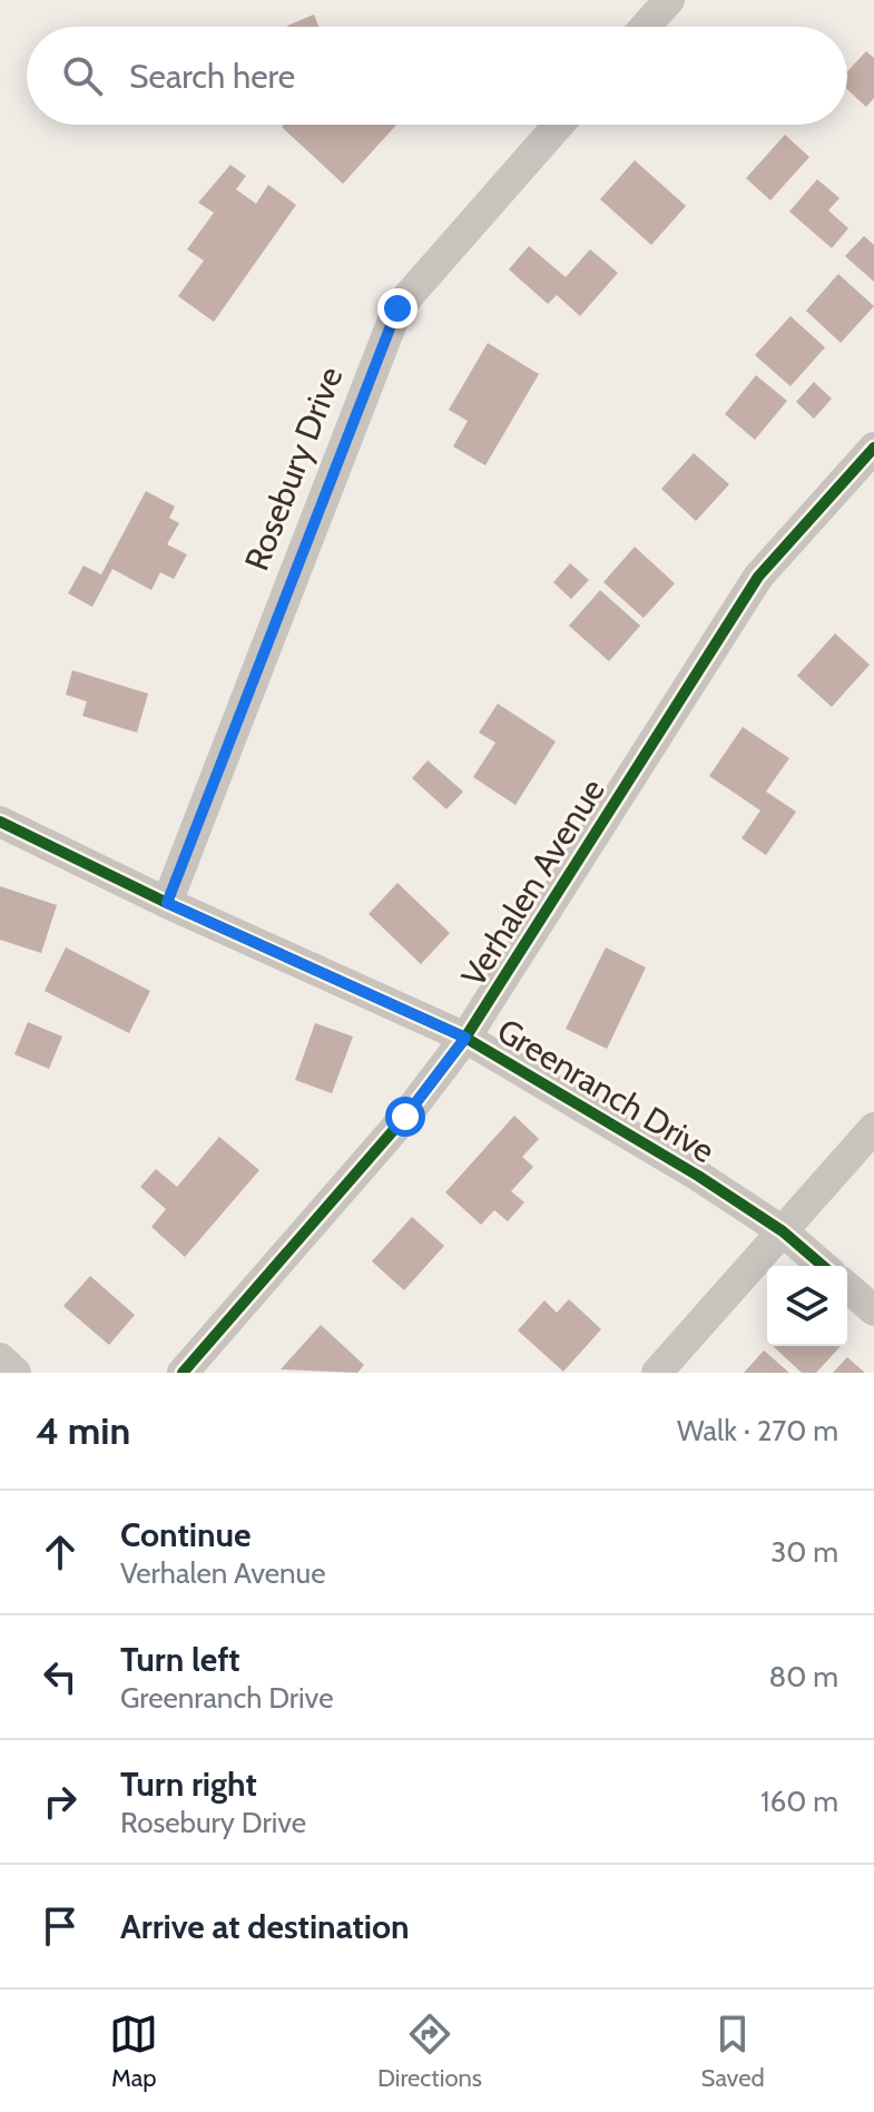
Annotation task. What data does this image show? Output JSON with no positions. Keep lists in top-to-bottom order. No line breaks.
{"streets":{"street":["Rosebury Drive","Verhalen Avenue","Greenranch Drive"]},"crossings":[["Rosebury Drive","Greenranch Drive"],["Verhalen Avenue","Greenranch Drive"]],"page":{"search":"Search here","heading":["4 min","Walk · 270 m"],"list":[["Continue","Verhalen Avenue","30 m"],["Turn left","Greenranch Drive","80 m"],["Turn right","Rosebury Drive","160 m"],"Arrive at destination"],"nav":["Map","Directions","Saved"]}}
